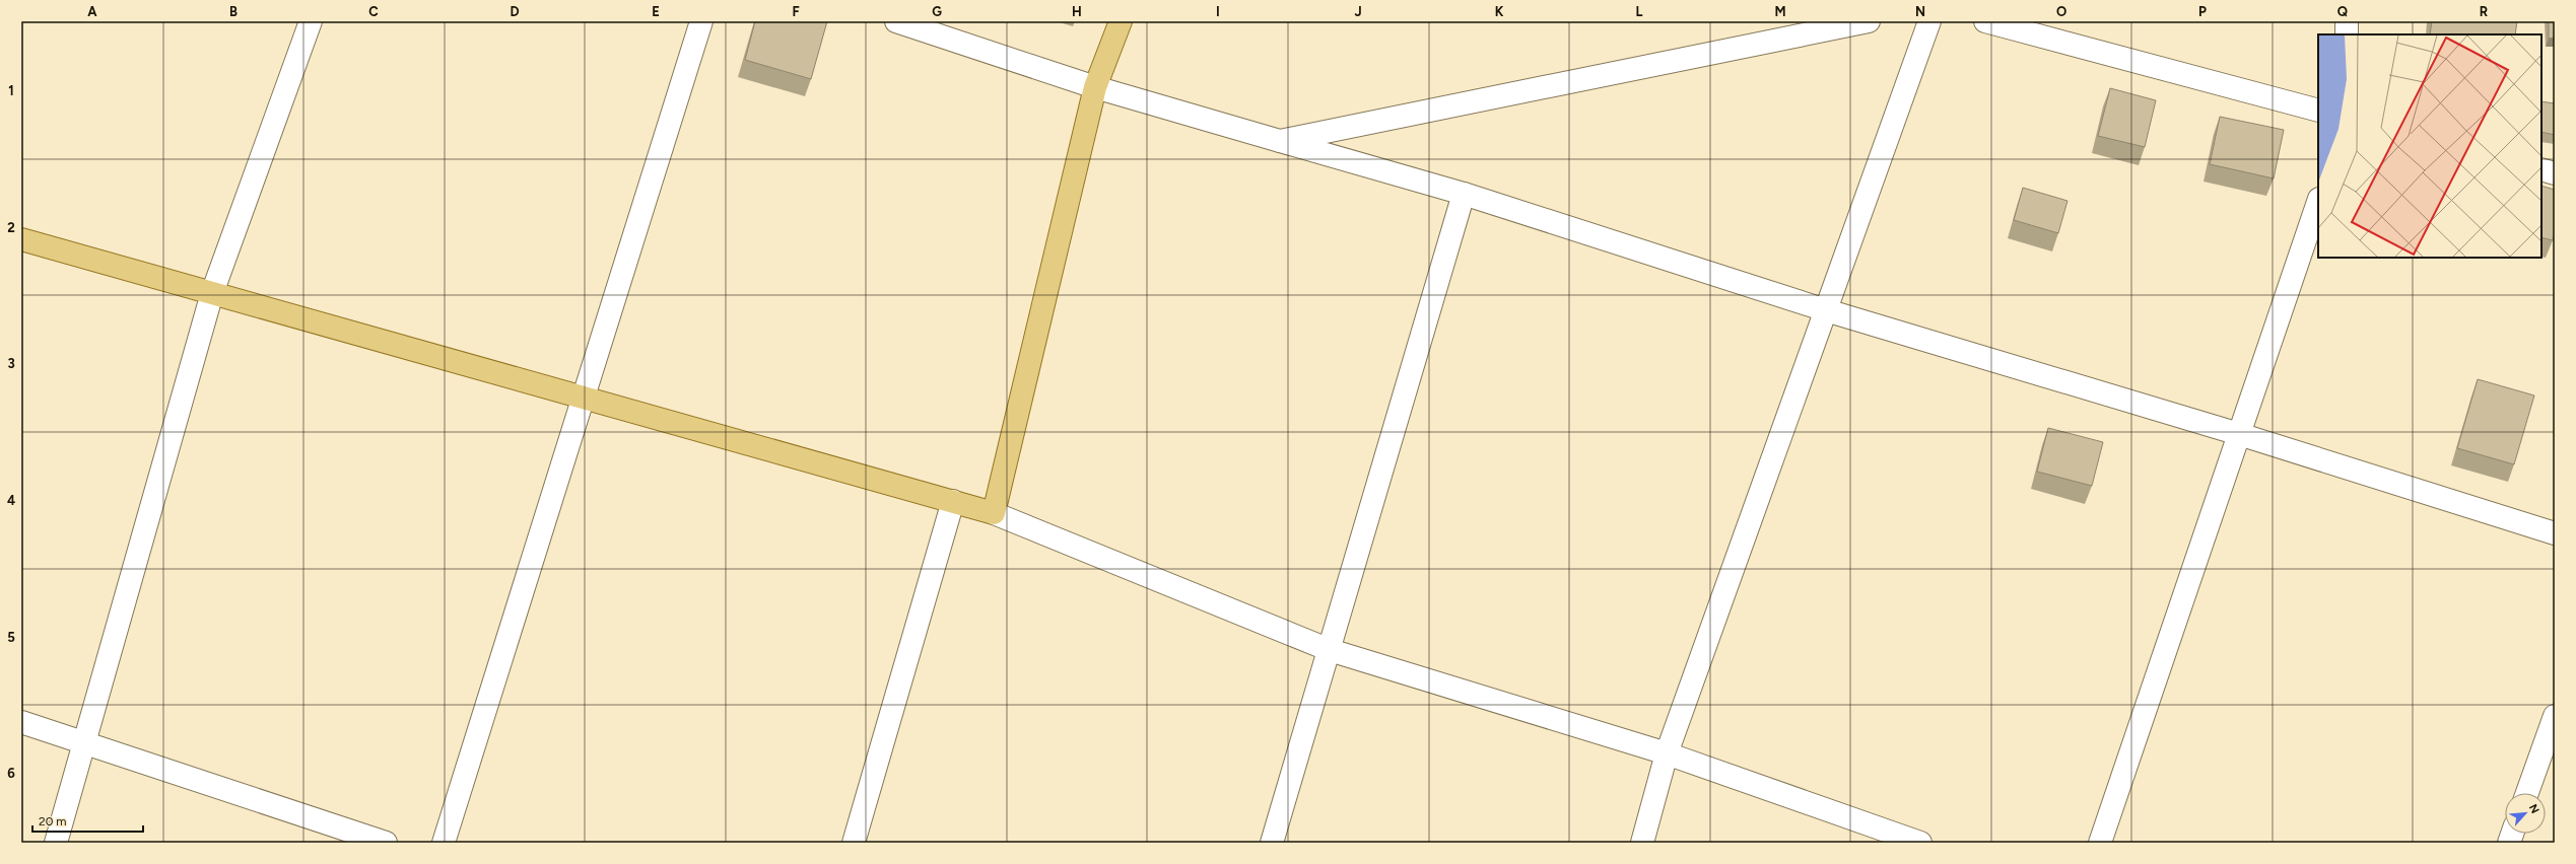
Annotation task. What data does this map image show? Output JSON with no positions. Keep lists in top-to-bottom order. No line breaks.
{"scale_bar":"20 m","north":"top right","grid":{"columns":["A","B","C","D","E","F","G","H","I","J","K","L","M","N","O","P","Q","R"],"rows":["1","2","3","4","5","6"]}}
